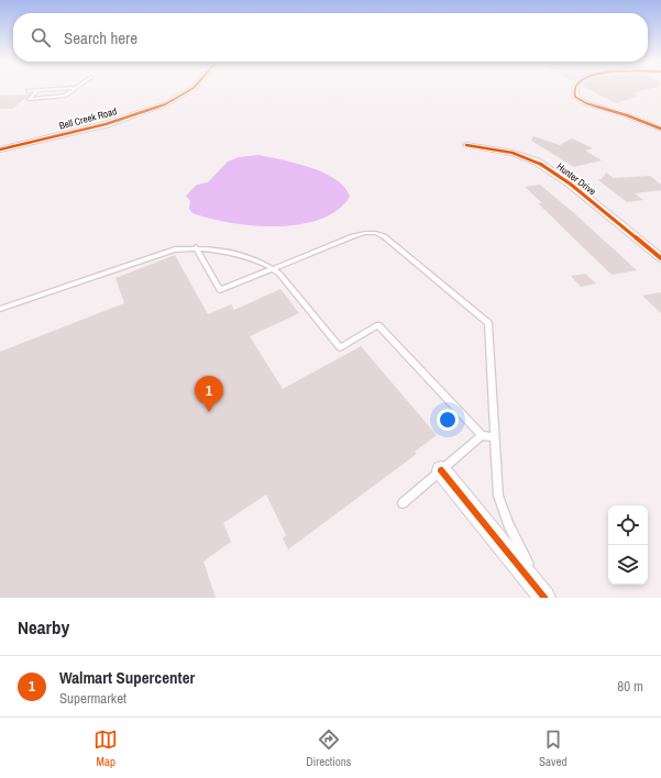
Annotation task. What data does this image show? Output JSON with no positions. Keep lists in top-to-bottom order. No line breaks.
{"streets":{"street":["Bell Creek Road","Hunter Drive"]},"page":{"search":"Search here","pins":"1","heading":"Nearby","list":[{"mark":"1","name":"Walmart Supercenter","note":"Supermarket","value":"80 m"}],"nav":["Map","Directions","Saved"]}}
